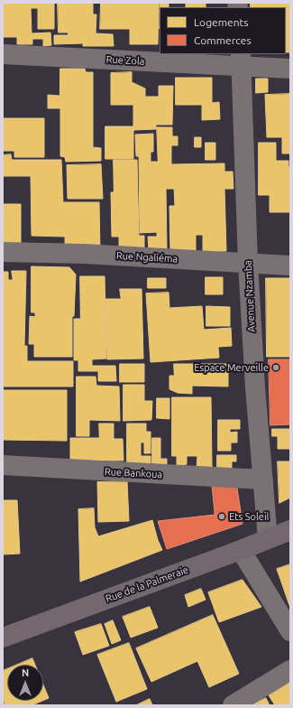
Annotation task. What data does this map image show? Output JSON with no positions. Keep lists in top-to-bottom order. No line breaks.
{"streets":{"main road":["Rue de la Palmeraie"],"street":["Rue Zola","Rue Ngaliéma","Avenue Nzamba","Rue Bankoua"]},"crossings":[["Rue Zola","Avenue Nzamba"],["Rue Ngaliéma","Avenue Nzamba"],["Avenue Nzamba","Rue Bankoua"],["Avenue Nzamba","Rue de la Palmeraie"]],"places":["Espace Merveille","Ets Soleil"],"legend":["Logements","Commerces"],"north":"top"}
